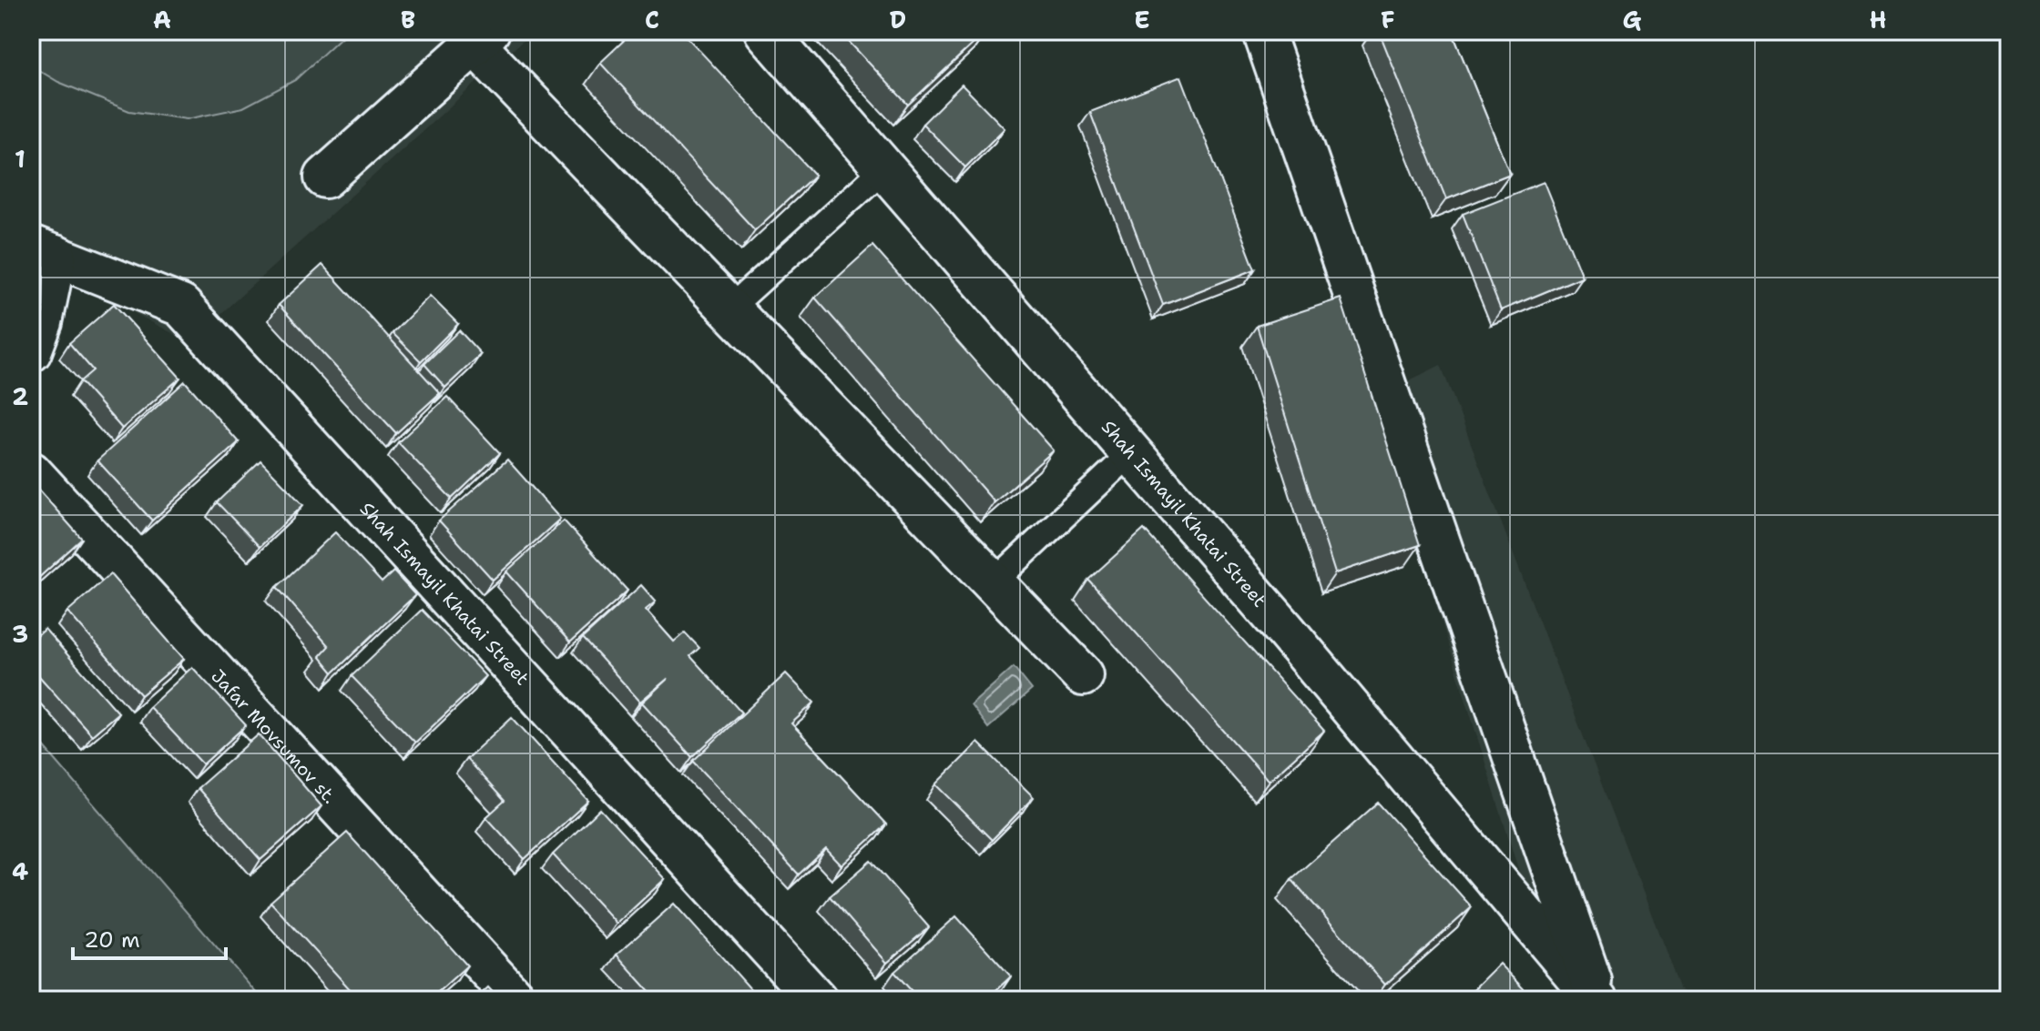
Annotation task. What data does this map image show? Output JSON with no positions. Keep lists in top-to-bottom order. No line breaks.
{"streets":{"street":["Shah Ismayil Khatai Street","Jafar Movsumov st."]},"scale_bar":"20 m","grid":{"columns":["A","B","C","D","E","F","G","H"],"rows":["1","2","3","4"]}}
